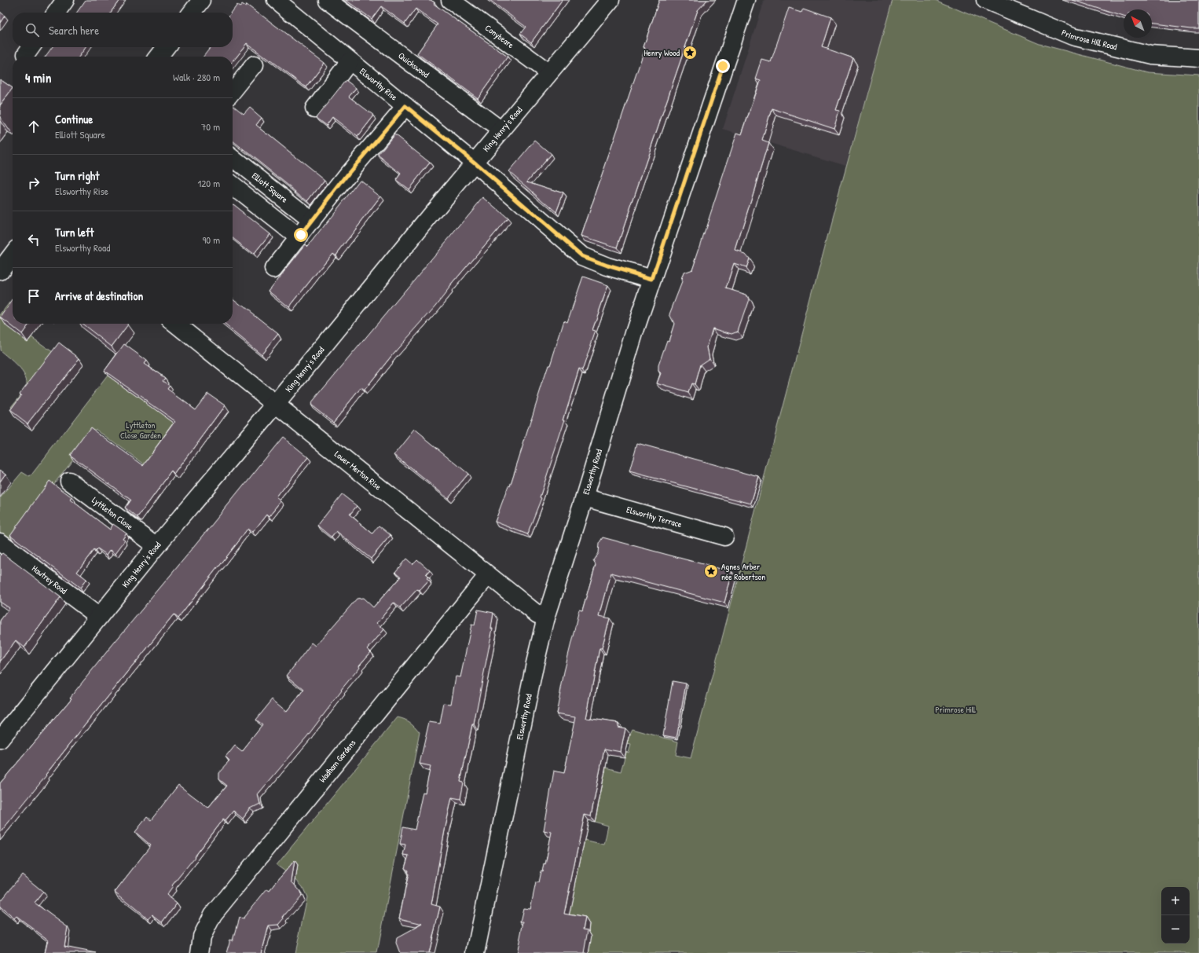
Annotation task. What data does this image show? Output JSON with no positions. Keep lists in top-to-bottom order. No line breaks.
{"streets":{"street":["Conybeare","Primrose Hill Road","Quickswood","Elsworthy Rise","King Henry's Road","Elliott Square","Lower Merton Rise","Elsworthy Road","Lyttleton Close","Elsworthy Terrace","Hawtrey Road","Wadham Gardens"]},"crossings":[["Conybeare","King Henry's Road"],["Quickswood","King Henry's Road"],["Elsworthy Rise","King Henry's Road"],["Elsworthy Rise","Elsworthy Road"],["King Henry's Road","Lower Merton Rise"],["King Henry's Road","Lyttleton Close"],["King Henry's Road","Hawtrey Road"],["Lower Merton Rise","Elsworthy Road"],["Lower Merton Rise","Wadham Gardens"],["Elsworthy Road","Elsworthy Terrace"]],"parks":["Lyttleton Close Garden","Primrose Hill"],"places":{"place":["Henry Wood","Agnes Arber née Robertson"]},"north":"top left","page":{"search":"Search here","heading":["4 min","Walk · 280 m"],"list":[["Continue","Elliott Square","70 m"],["Turn right","Elsworthy Rise","120 m"],["Turn left","Elsworthy Road","90 m"],"Arrive at destination"],"map_buttons":["+","−"]}}
